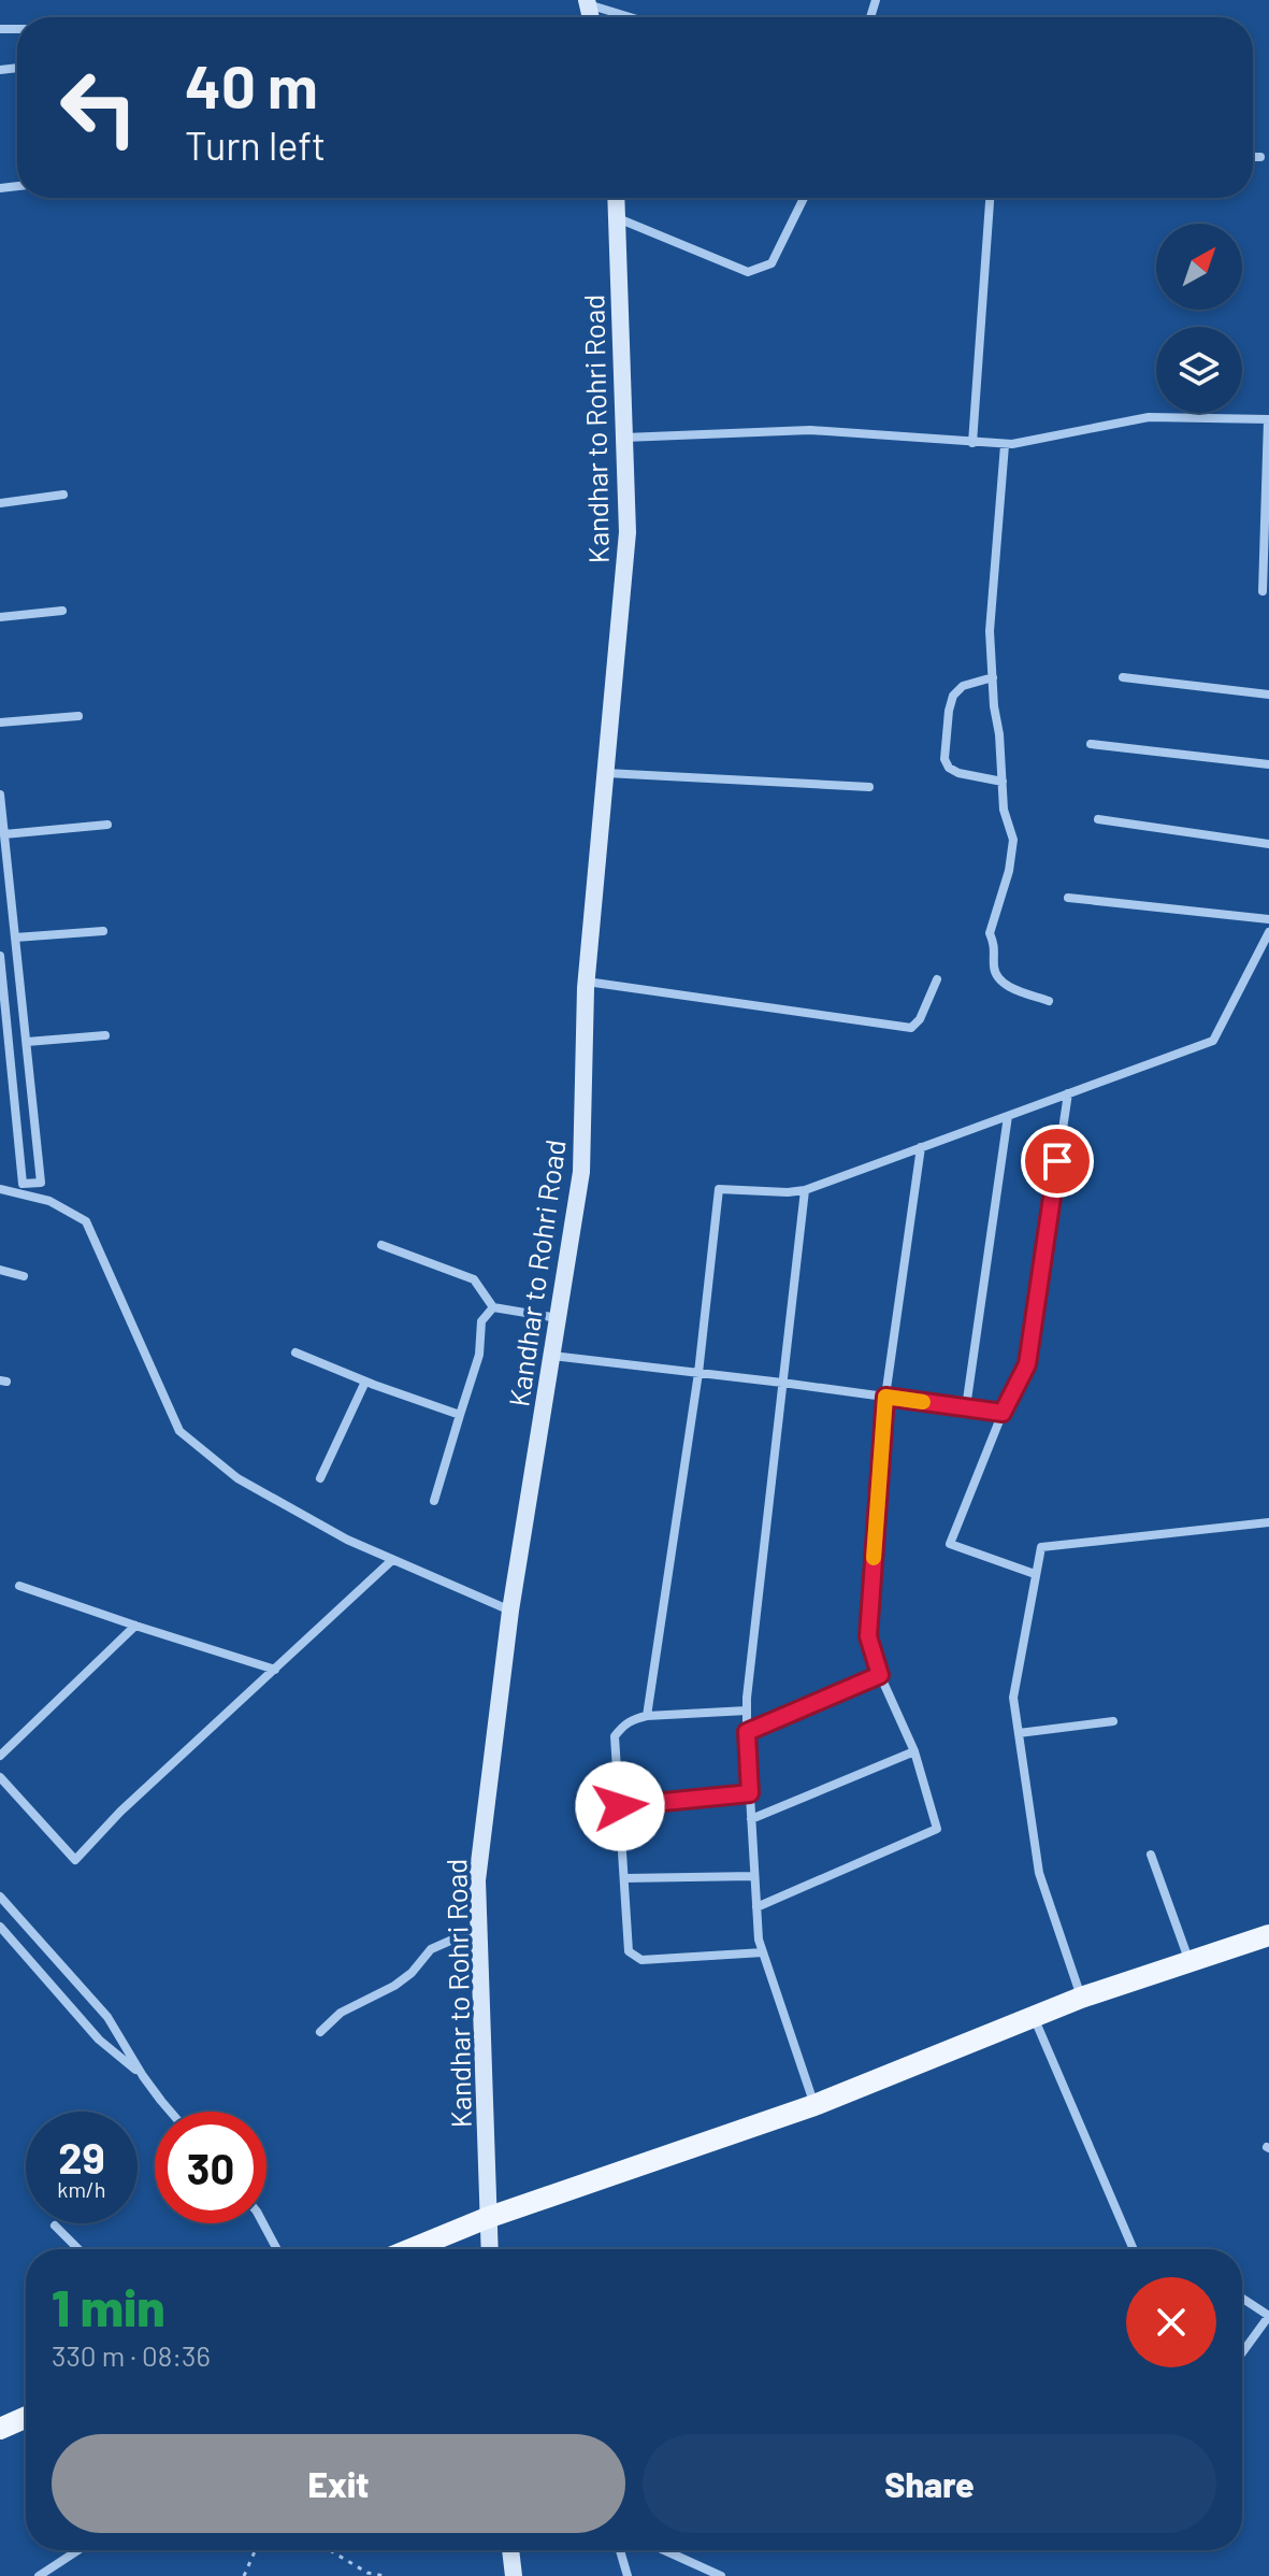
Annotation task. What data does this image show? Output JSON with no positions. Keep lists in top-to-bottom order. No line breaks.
{"streets":{"street":["Kandhar to Rohri Road"]},"north":"top right","page":{"turn":["40 m","Turn left"],"speed":"29 km/h","limit":"30","heading":["1 min","330 m · 08:36"],"buttons":["Exit","Share"]}}
